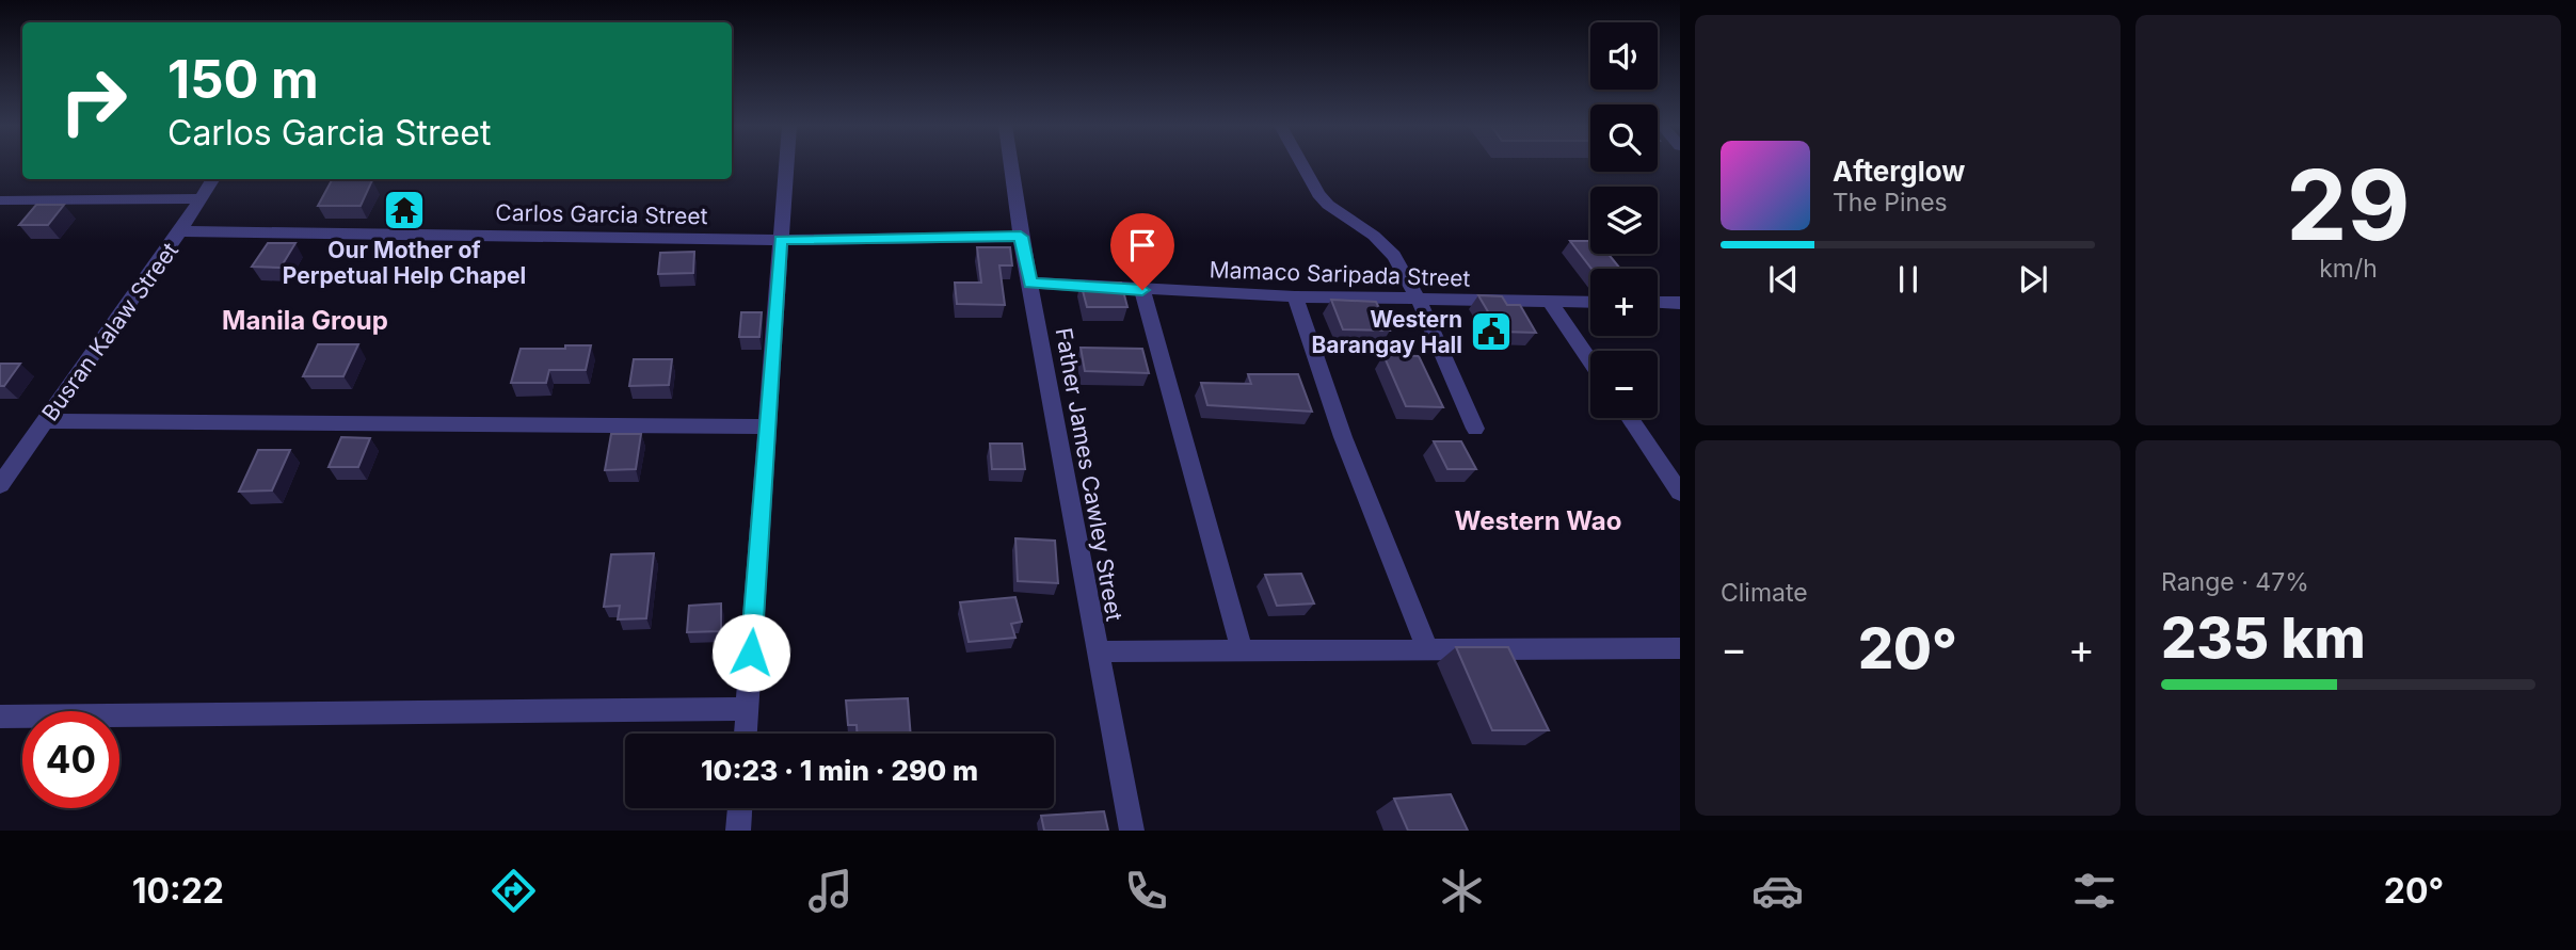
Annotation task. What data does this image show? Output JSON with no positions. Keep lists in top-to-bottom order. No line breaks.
{"streets":{"street":["Carlos Garcia Street","Mamaco Saripada Street","Busran Kalaw Street","Father James Cawley Street"]},"crossings":[["Carlos Garcia Street","Busran Kalaw Street"],["Carlos Garcia Street","Father James Cawley Street"],["Mamaco Saripada Street","Father James Cawley Street"]],"districts":["Manila Group","Western Wao"],"places":{"temple":["Our Mother of Perpetual Help Chapel"],"public building":["Western Barangay Hall"]},"page":{"tile":[["29","km/h"],"Climate",["Range · 47%","235 km"]],"map_buttons":["+","−"],"turn":["150 m","Carlos Garcia Street"],"song":["Afterglow","The Pines"],"heat":["−","20°","+"],"limit":"40","trip":"10:23 · 1 min · 290 m","tabs":["10:22","20°"]}}
